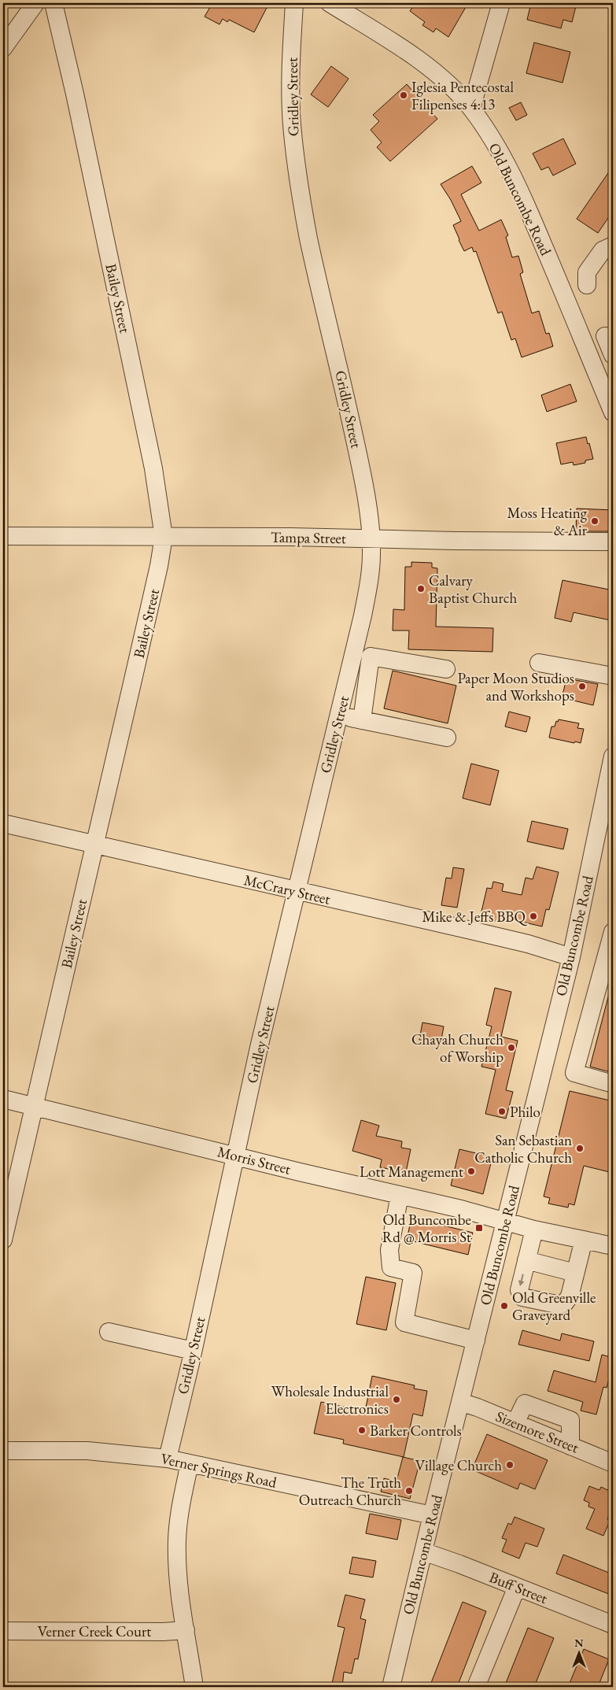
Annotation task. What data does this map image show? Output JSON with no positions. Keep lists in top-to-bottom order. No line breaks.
{"streets":{"street":["Gridley Street","Old Buncombe Road","Bailey Street","Tampa Street","McCrary Street","Morris Street","Sizemore Street","Verner Springs Road","Buff Street","Verner Creek Court"]},"crossings":[["Gridley Street","Tampa Street"],["Gridley Street","McCrary Street"],["Gridley Street","Morris Street"],["Gridley Street","Verner Springs Road"],["Old Buncombe Road","McCrary Street"],["Old Buncombe Road","Morris Street"],["Old Buncombe Road","Sizemore Street"],["Old Buncombe Road","Verner Springs Road"],["Old Buncombe Road","Buff Street"],["Bailey Street","Tampa Street"],["Bailey Street","McCrary Street"],["Bailey Street","Morris Street"]],"places":{"other":["Iglesia Pentecostal Filipenses 4:13","Moss Heating & Air","Calvary Baptist Church","Paper Moon Studios and Workshops","Mike & Jeffs BBQ","Chayah Church of Worship","Philo","San Sebastian Catholic Church","Lott Management","Old Greenville Graveyard","Wholesale Industrial Electronics","Barker Controls","Village Church","The Truth Outreach Church"],"transit":["Old Buncombe Rd @ Morris St"]},"north":"top"}
